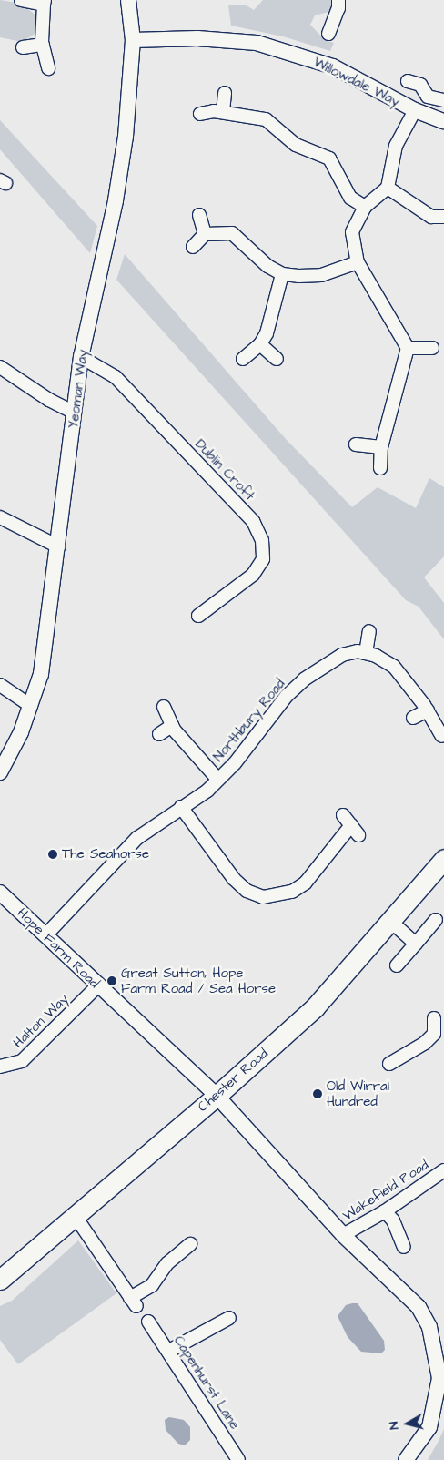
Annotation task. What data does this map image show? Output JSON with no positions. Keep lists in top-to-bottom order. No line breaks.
{"streets":{"main road":["Chester Road"],"street":["Willowdale Way","Yeoman Way","Dublin Croft","Northbury Road","Hope Farm Road","Halton Way","Wakefield Road","Capenhurst Lane"]},"crossings":[["Willowdale Way","Yeoman Way"],["Yeoman Way","Dublin Croft"],["Northbury Road","Hope Farm Road"],["Hope Farm Road","Halton Way"],["Hope Farm Road","Chester Road"],["Hope Farm Road","Wakefield Road"]],"places":["The Seahorse","Great Sutton, Hope Farm Road / Sea Horse","Old Wirral Hundred"],"north":"left"}
